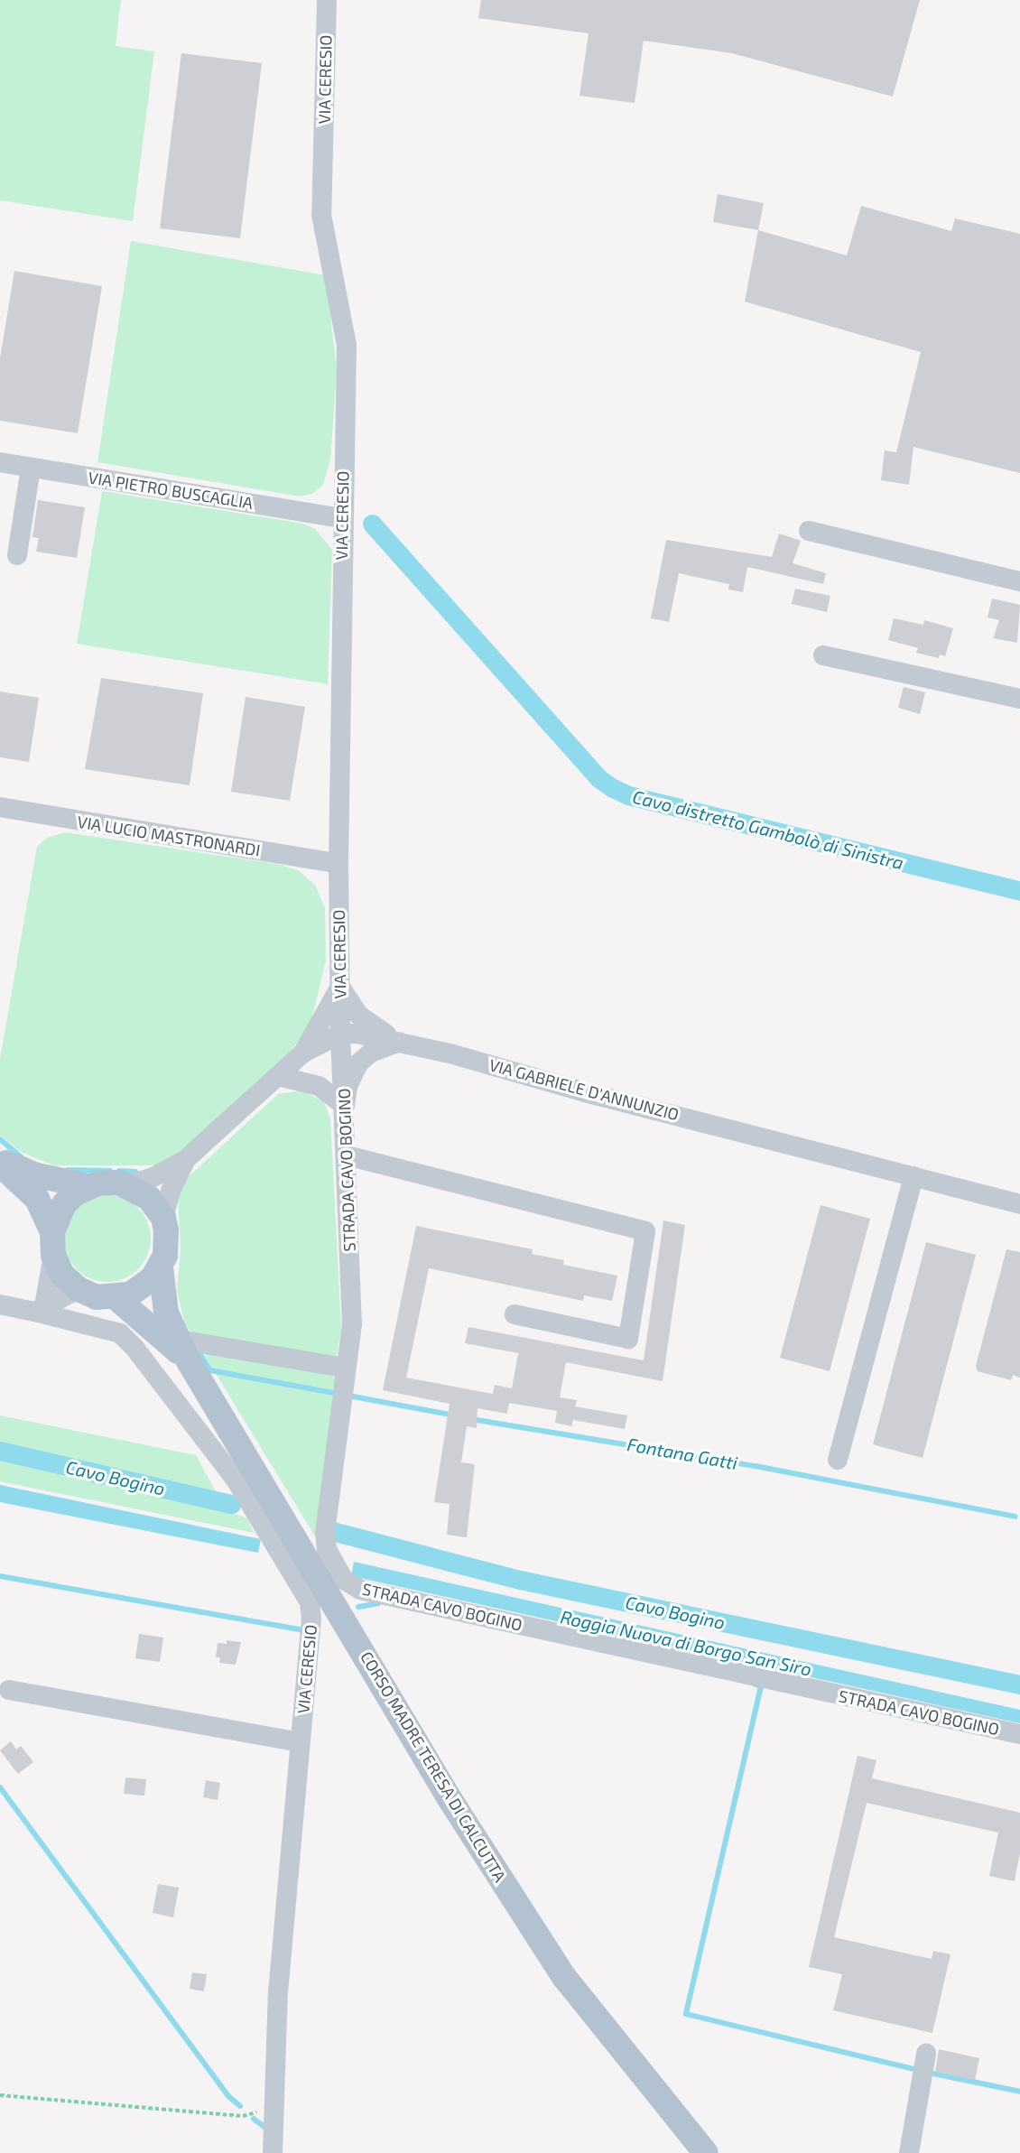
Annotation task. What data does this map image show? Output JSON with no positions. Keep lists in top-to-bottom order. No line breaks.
{"streets":{"main road":["CORSO MADRE TERESA DI CALCUTTA"],"street":["VIA CERESIO","VIA PIETRO BUSCAGLIA","VIA LUCIO MASTRONARDI","VIA GABRIELE D'ANNUNZIO","STRADA CAVO BOGINO"]},"crossings":[["VIA CERESIO","VIA PIETRO BUSCAGLIA"],["VIA CERESIO","VIA LUCIO MASTRONARDI"],["VIA CERESIO","VIA GABRIELE D'ANNUNZIO"],["VIA CERESIO","STRADA CAVO BOGINO"],["VIA GABRIELE D'ANNUNZIO","STRADA CAVO BOGINO"]],"water":["Cavo distretto Gambolò di Sinistra","Fontana Gatti","Cavo Bogino","Roggia Nuova di Borgo San Siro"]}
